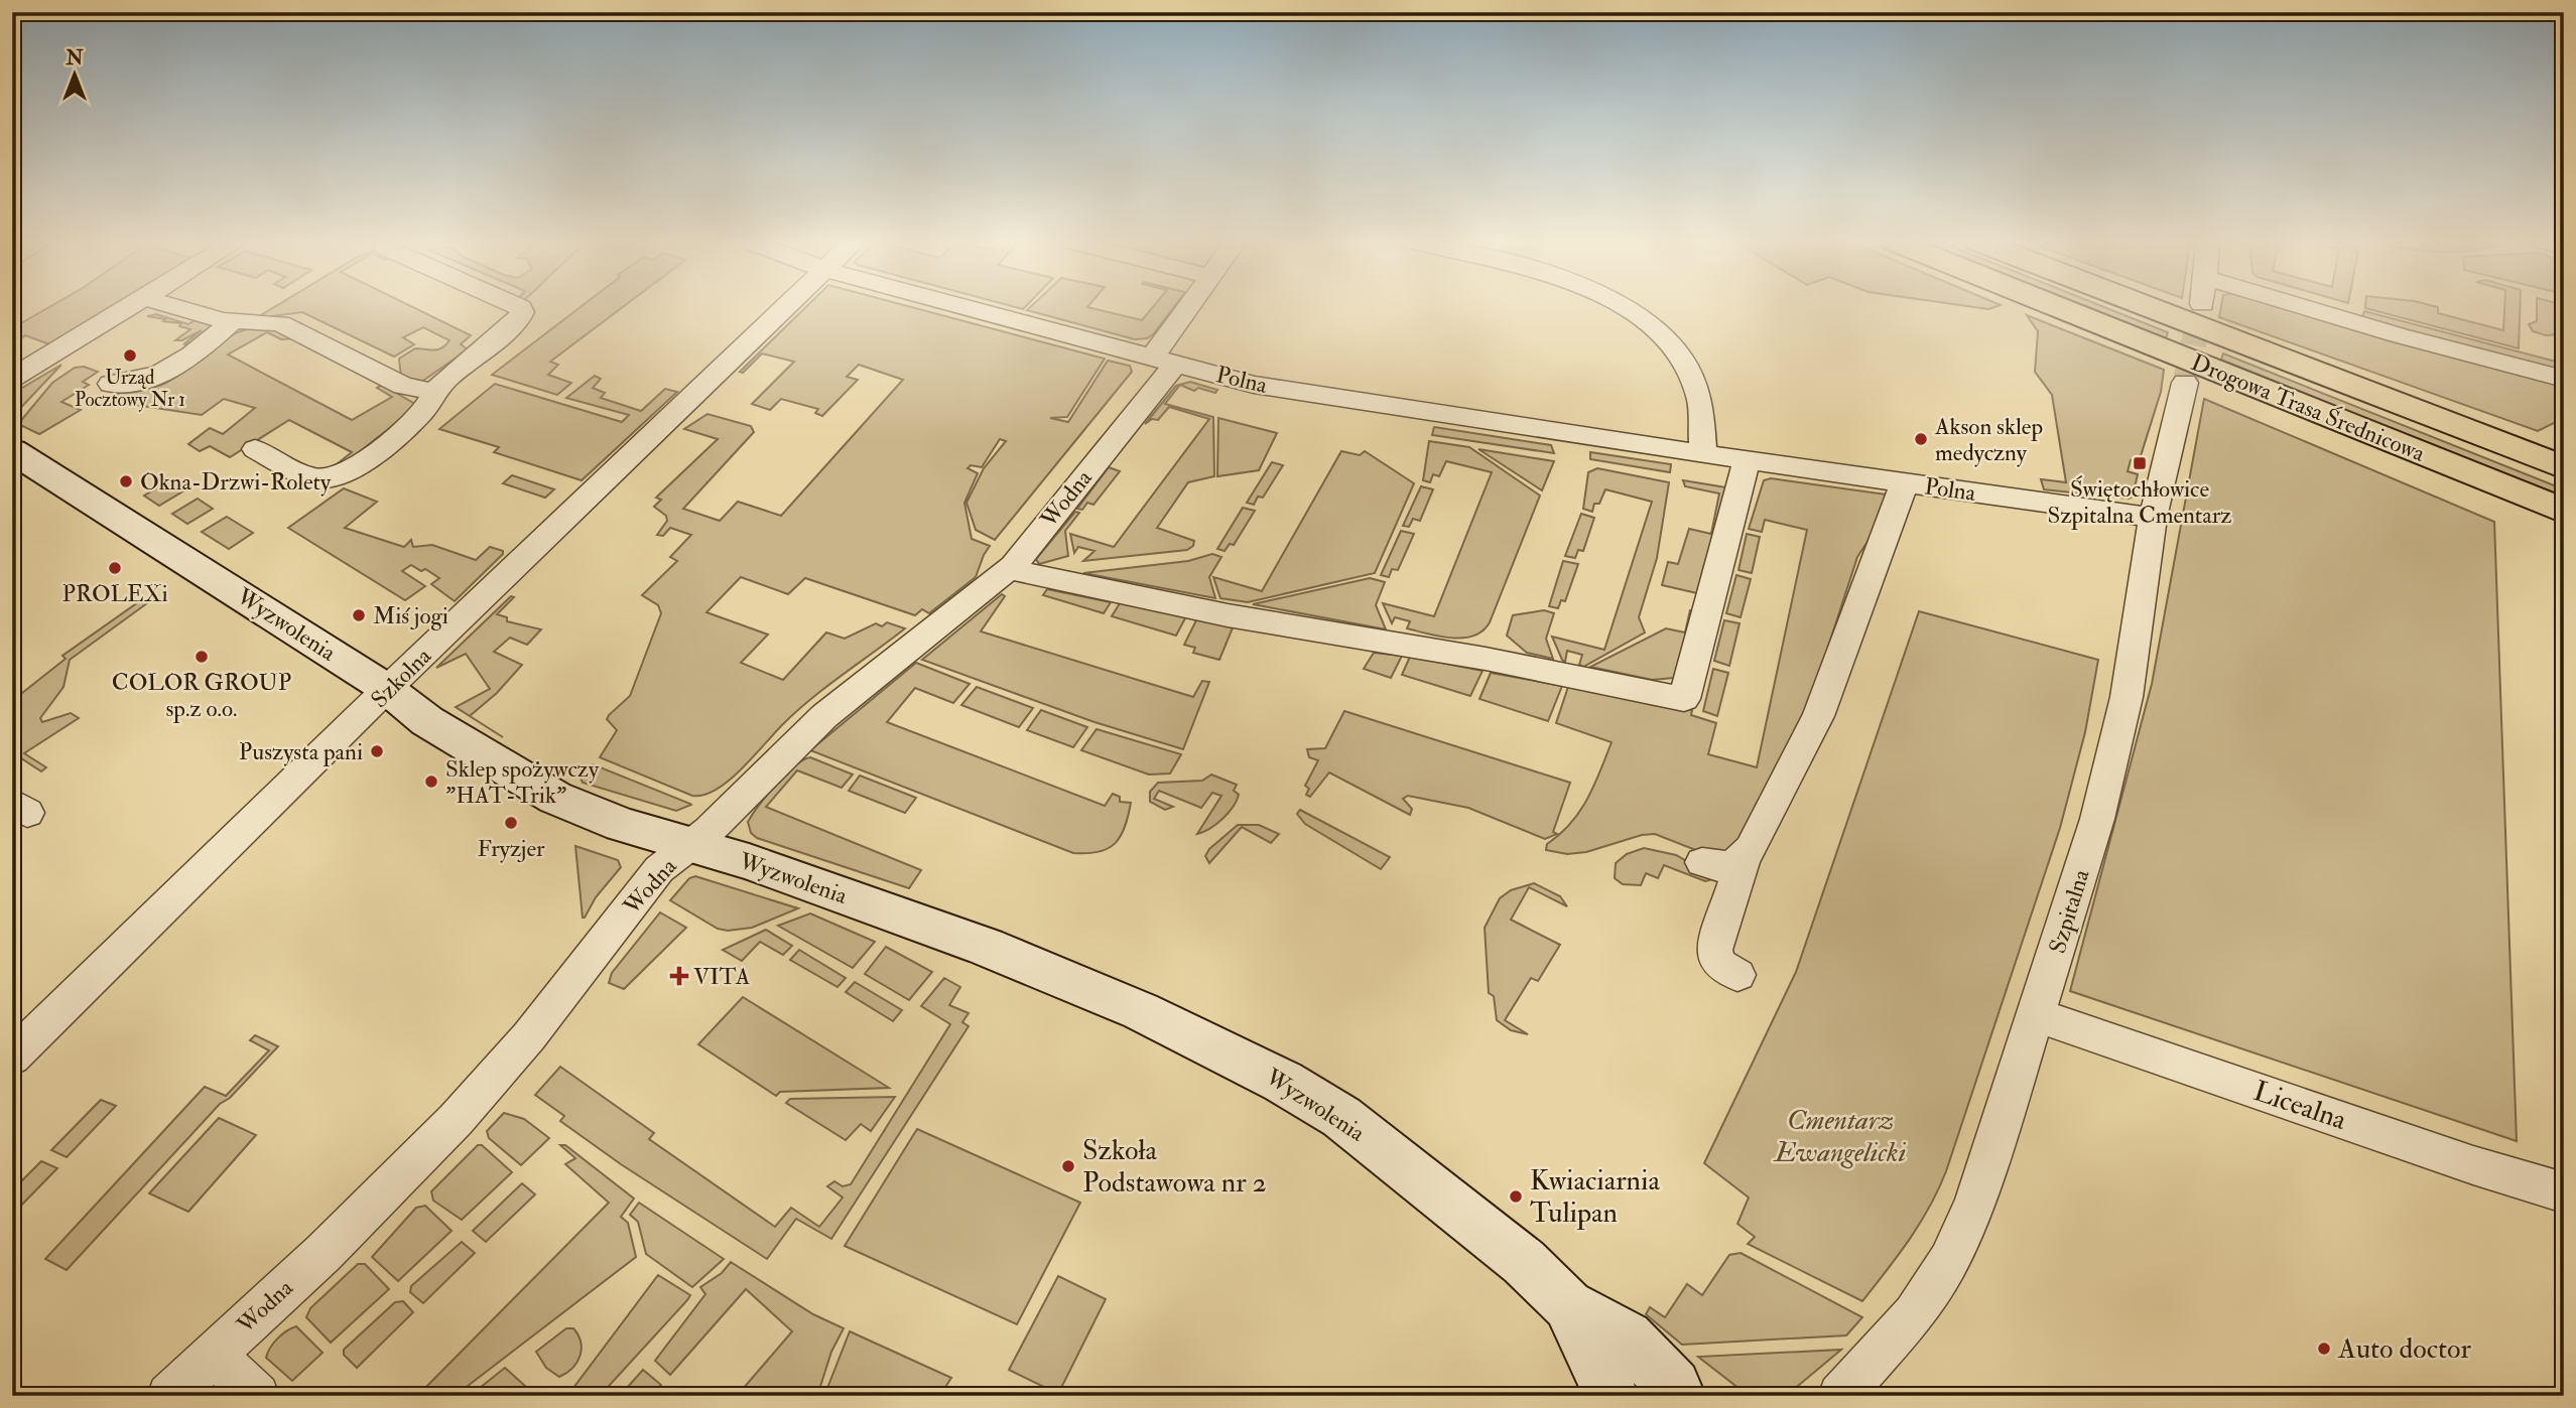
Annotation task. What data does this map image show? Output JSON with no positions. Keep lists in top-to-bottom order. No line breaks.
{"streets":{"main road":["Drogowa Trasa Średnicowa"],"street":["Polna","Wodna","Wyzwolenia","Szkolna","Szpitalna","Licealna"]},"crossings":[["Polna","Wodna"],["Polna","Szpitalna"],["Wodna","Wyzwolenia"],["Wyzwolenia","Szkolna"],["Szpitalna","Licealna"]],"parks":["Cmentarz Ewangelicki"],"places":{"other":["Urząd Pocztowy Nr 1","Akson sklep medyczny","Okna-Drzwi-Rolety","PROLEXi","Miś jogi","COLOR GROUP sp.z o.o.","Puszysta pani","Sklep spożywczy \"HAT-Trik\"","Fryzjer","Szkoła Podstawowa nr 2","Kwiaciarnia Tulipan","Auto doctor"],"transit":["Świętochłowice Szpitalna Cmentarz"],"health":["VITA"]},"north":"top"}
